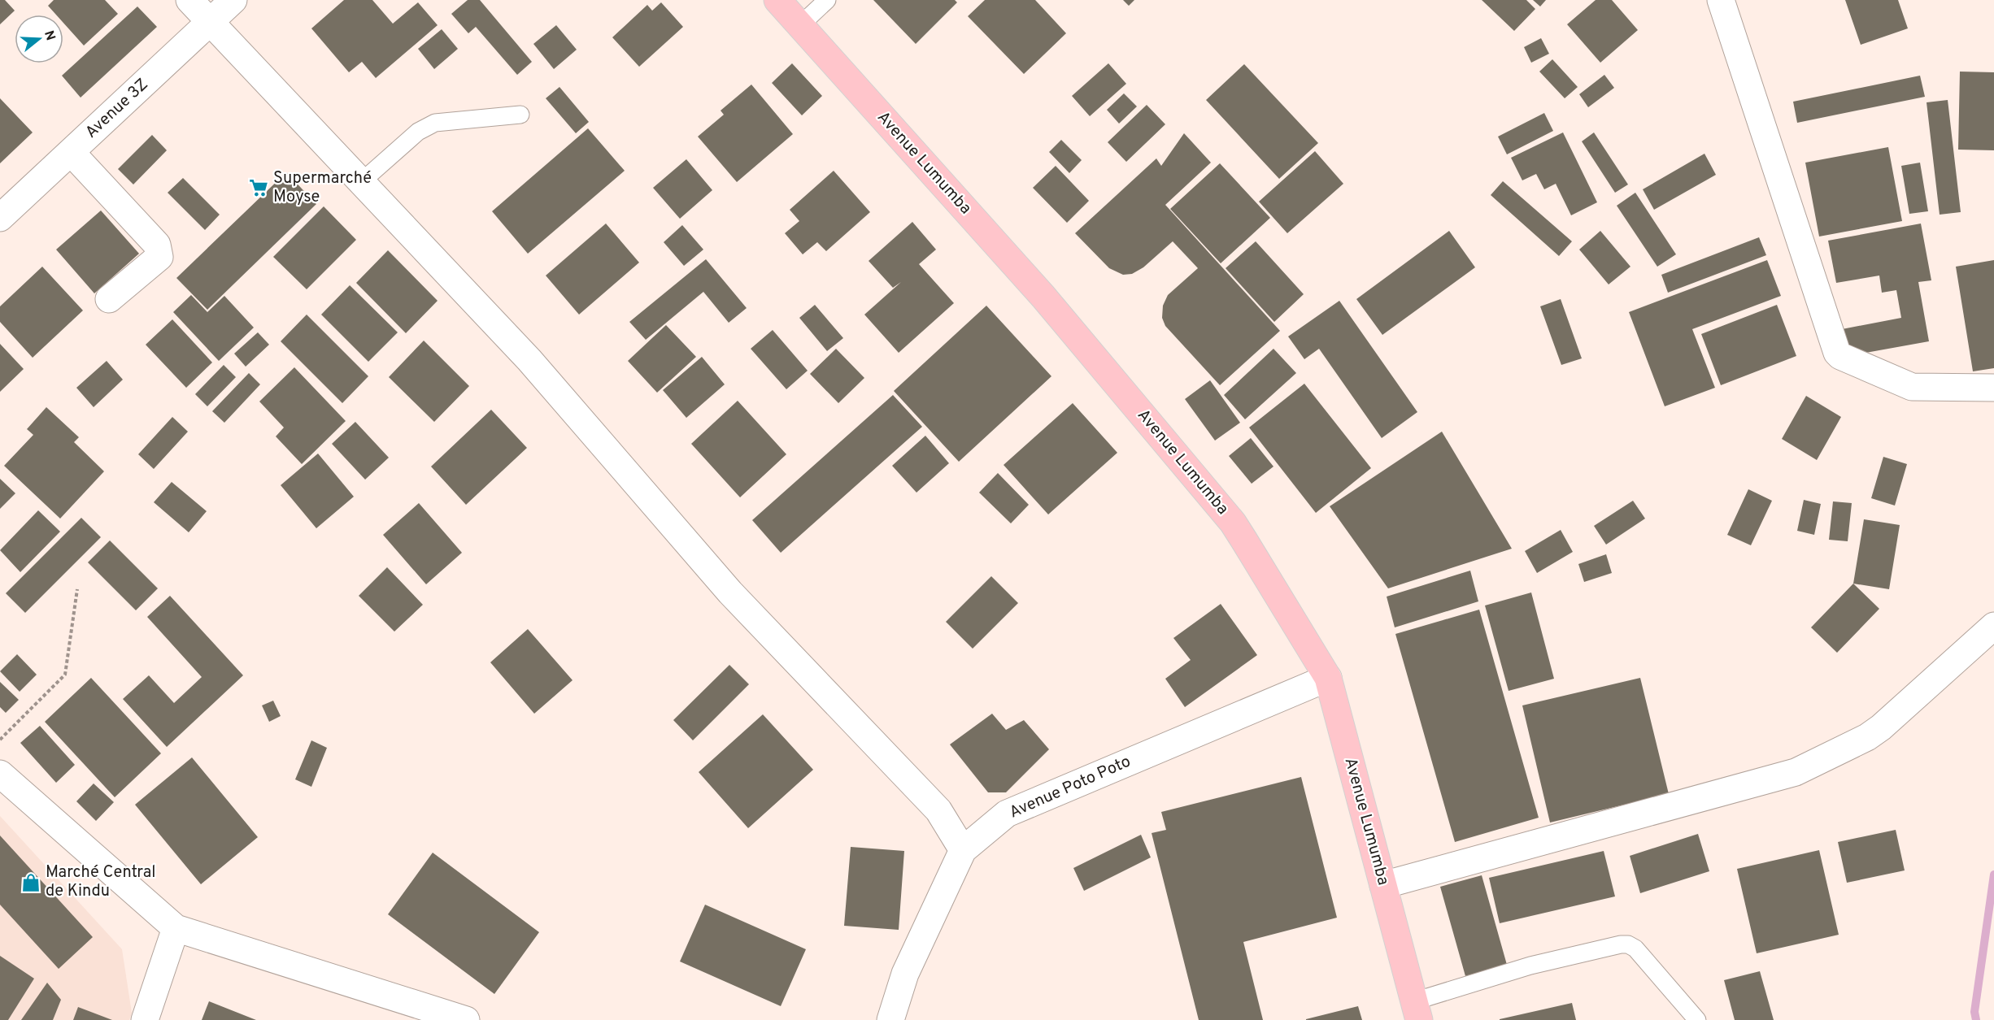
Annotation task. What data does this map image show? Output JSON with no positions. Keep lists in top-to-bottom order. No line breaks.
{"streets":{"main road":["Avenue Lumumba"],"street":["Avenue 3Z","Avenue Poto Poto"]},"crossings":[["Avenue Lumumba","Avenue Poto Poto"]],"places":{"supermarket":["Supermarché Moyse"],"shop":["Marché Central de Kindu"]},"north":"right"}
